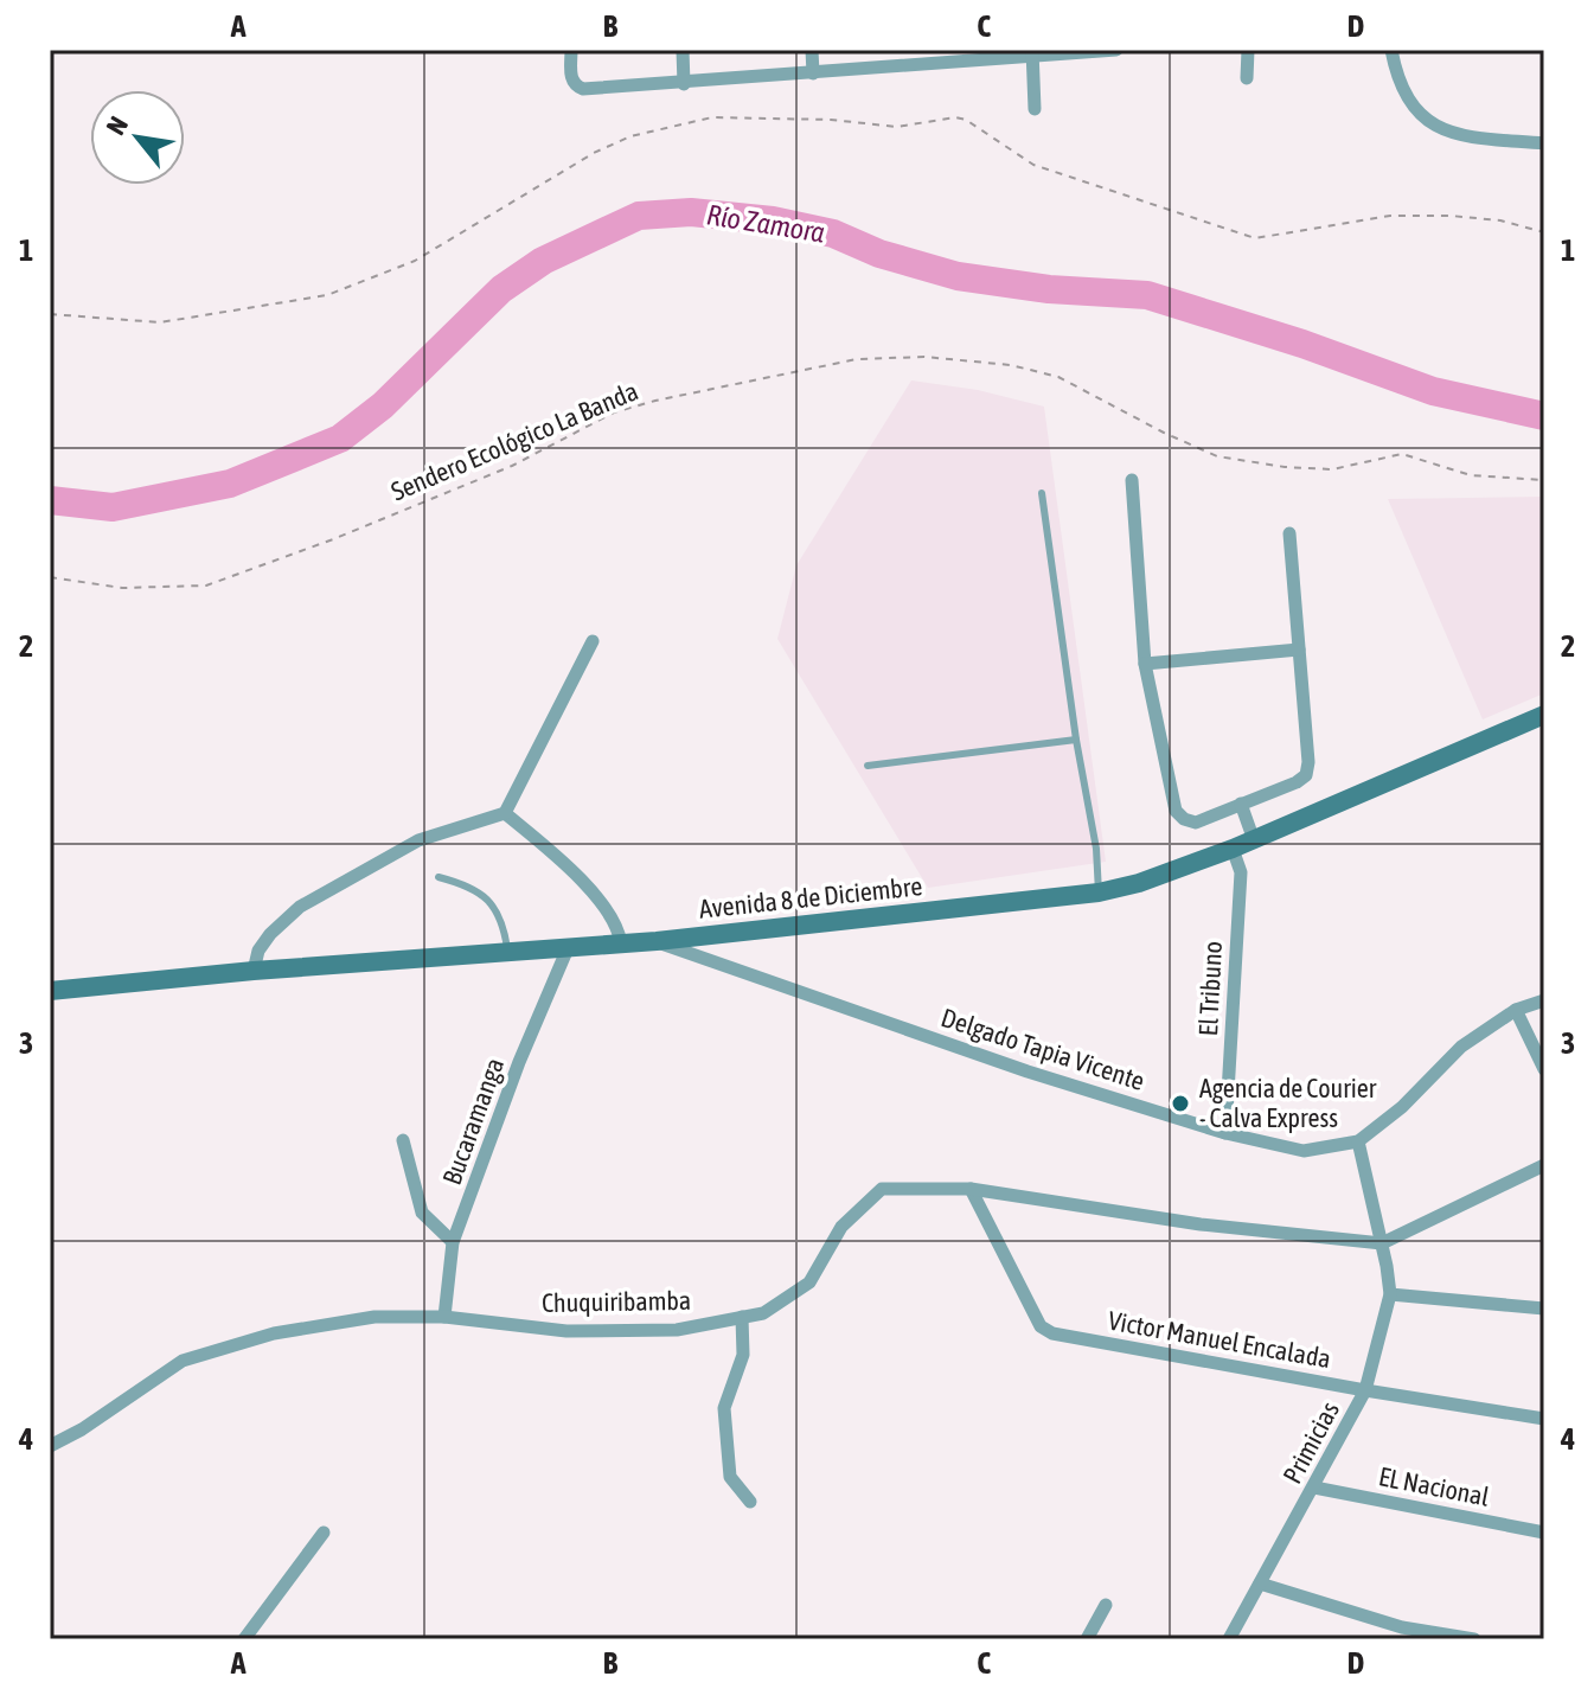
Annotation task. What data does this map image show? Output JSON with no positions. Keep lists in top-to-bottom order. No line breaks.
{"streets":{"main road":["Avenida 8 de Diciembre"],"street":["El Tribuno","Delgado Tapia Vicente","Bucaramanga","Chuquiribamba","Victor Manuel Encalada","Primicias","EL Nacional"],"path":["Sendero Ecológico La Banda"]},"crossings":[["Avenida 8 de Diciembre","El Tribuno"],["Avenida 8 de Diciembre","Delgado Tapia Vicente"],["Avenida 8 de Diciembre","Bucaramanga"],["El Tribuno","Delgado Tapia Vicente"],["Delgado Tapia Vicente","Primicias"],["Bucaramanga","Chuquiribamba"],["Chuquiribamba","Victor Manuel Encalada"],["Chuquiribamba","Primicias"],["Victor Manuel Encalada","Primicias"],["Primicias","EL Nacional"]],"water":["Río Zamora"],"places":["Agencia de Courier - Calva Express"],"north":"top left","grid":{"columns":["A","B","C","D"],"rows":["1","2","3","4"]}}
